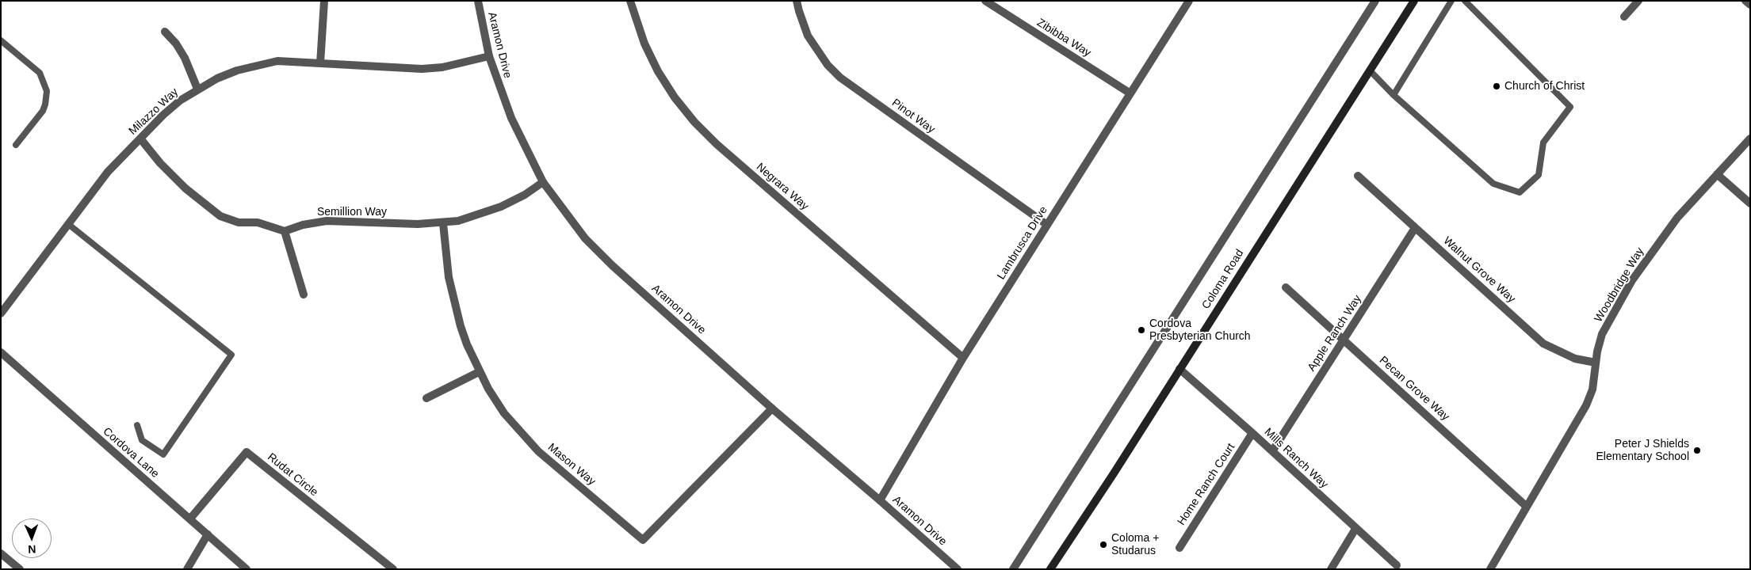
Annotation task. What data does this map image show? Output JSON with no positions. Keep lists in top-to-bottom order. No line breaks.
{"streets":{"main road":["Coloma Road"],"street":["Zibibba Way","Aramon Drive","Milazzo Way","Pinot Way","Negrara Way","Semillion Way","Lambrusca Drive","Walnut Grove Way","Woodbridge Way","Apple Ranch Way","Pecan Grove Way","Cordova Lane","Mills Ranch Way","Mason Way","Rudat Circle","Home Ranch Court"]},"crossings":[["Zibibba Way","Lambrusca Drive"],["Aramon Drive","Milazzo Way"],["Aramon Drive","Semillion Way"],["Aramon Drive","Lambrusca Drive"],["Aramon Drive","Mason Way"],["Pinot Way","Lambrusca Drive"],["Negrara Way","Lambrusca Drive"],["Semillion Way","Mason Way"],["Walnut Grove Way","Woodbridge Way"],["Walnut Grove Way","Apple Ranch Way"],["Coloma Road","Mills Ranch Way"],["Woodbridge Way","Pecan Grove Way"],["Apple Ranch Way","Pecan Grove Way"],["Apple Ranch Way","Mills Ranch Way"],["Cordova Lane","Rudat Circle"],["Mills Ranch Way","Home Ranch Court"]],"places":["Church of Christ","Cordova Presbyterian Church","Peter J Shields Elementary School","Coloma + Studarus"],"north":"bottom"}
